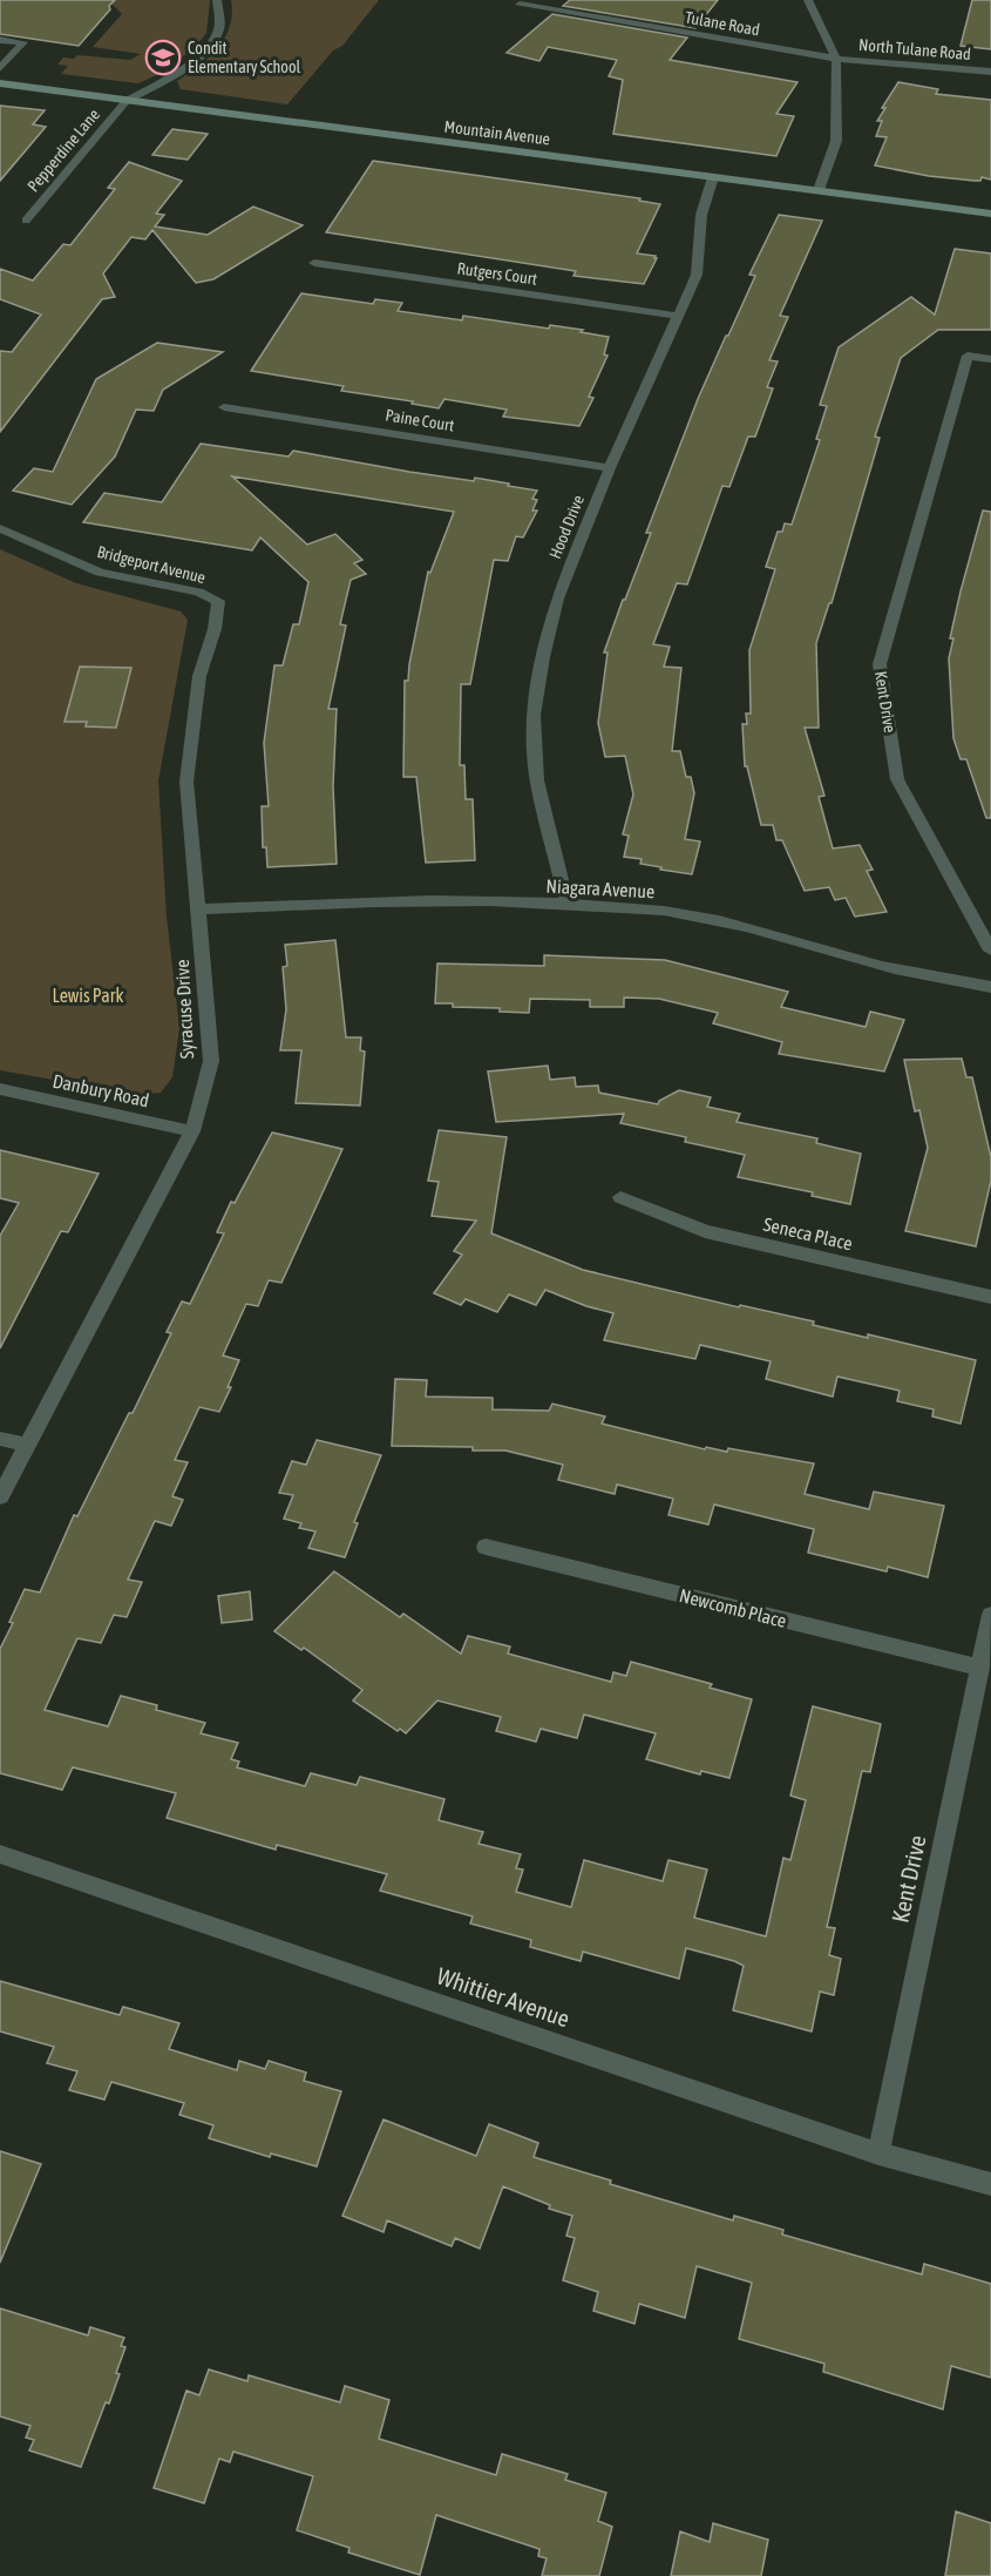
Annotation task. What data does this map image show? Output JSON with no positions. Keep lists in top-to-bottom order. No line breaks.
{"streets":{"main road":["Mountain Avenue"],"street":["Tulane Road","North Tulane Road","Pepperdine Lane","Rutgers Court","Paine Court","Hood Drive","Bridgeport Avenue","Kent Drive","Niagara Avenue","Syracuse Drive","Danbury Road","Seneca Place","Newcomb Place","Whittier Avenue"]},"crossings":[["Tulane Road","North Tulane Road"],["Mountain Avenue","Pepperdine Lane"],["Mountain Avenue","Hood Drive"],["Rutgers Court","Hood Drive"],["Paine Court","Hood Drive"],["Hood Drive","Niagara Avenue"],["Bridgeport Avenue","Syracuse Drive"],["Kent Drive","Newcomb Place"],["Kent Drive","Whittier Avenue"],["Niagara Avenue","Syracuse Drive"],["Syracuse Drive","Danbury Road"]],"parks":["Lewis Park"],"places":{"school or university":["Condit Elementary School"]}}
